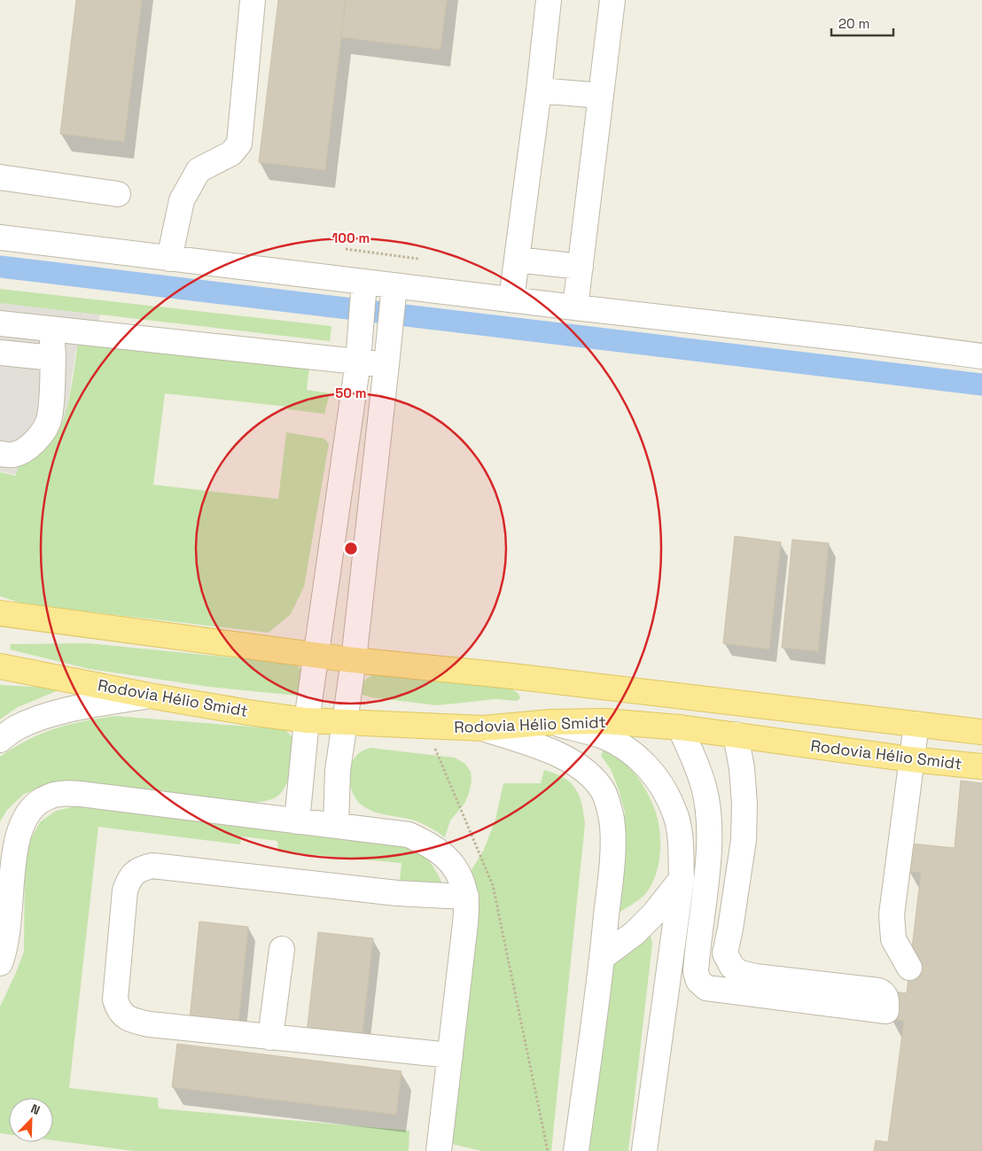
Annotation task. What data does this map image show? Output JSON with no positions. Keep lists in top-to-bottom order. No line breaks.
{"streets":{"main road":["Rodovia Hélio Smidt"]},"scale_bar":"20 m","north":"top right","rings":["100 m","50 m"]}
